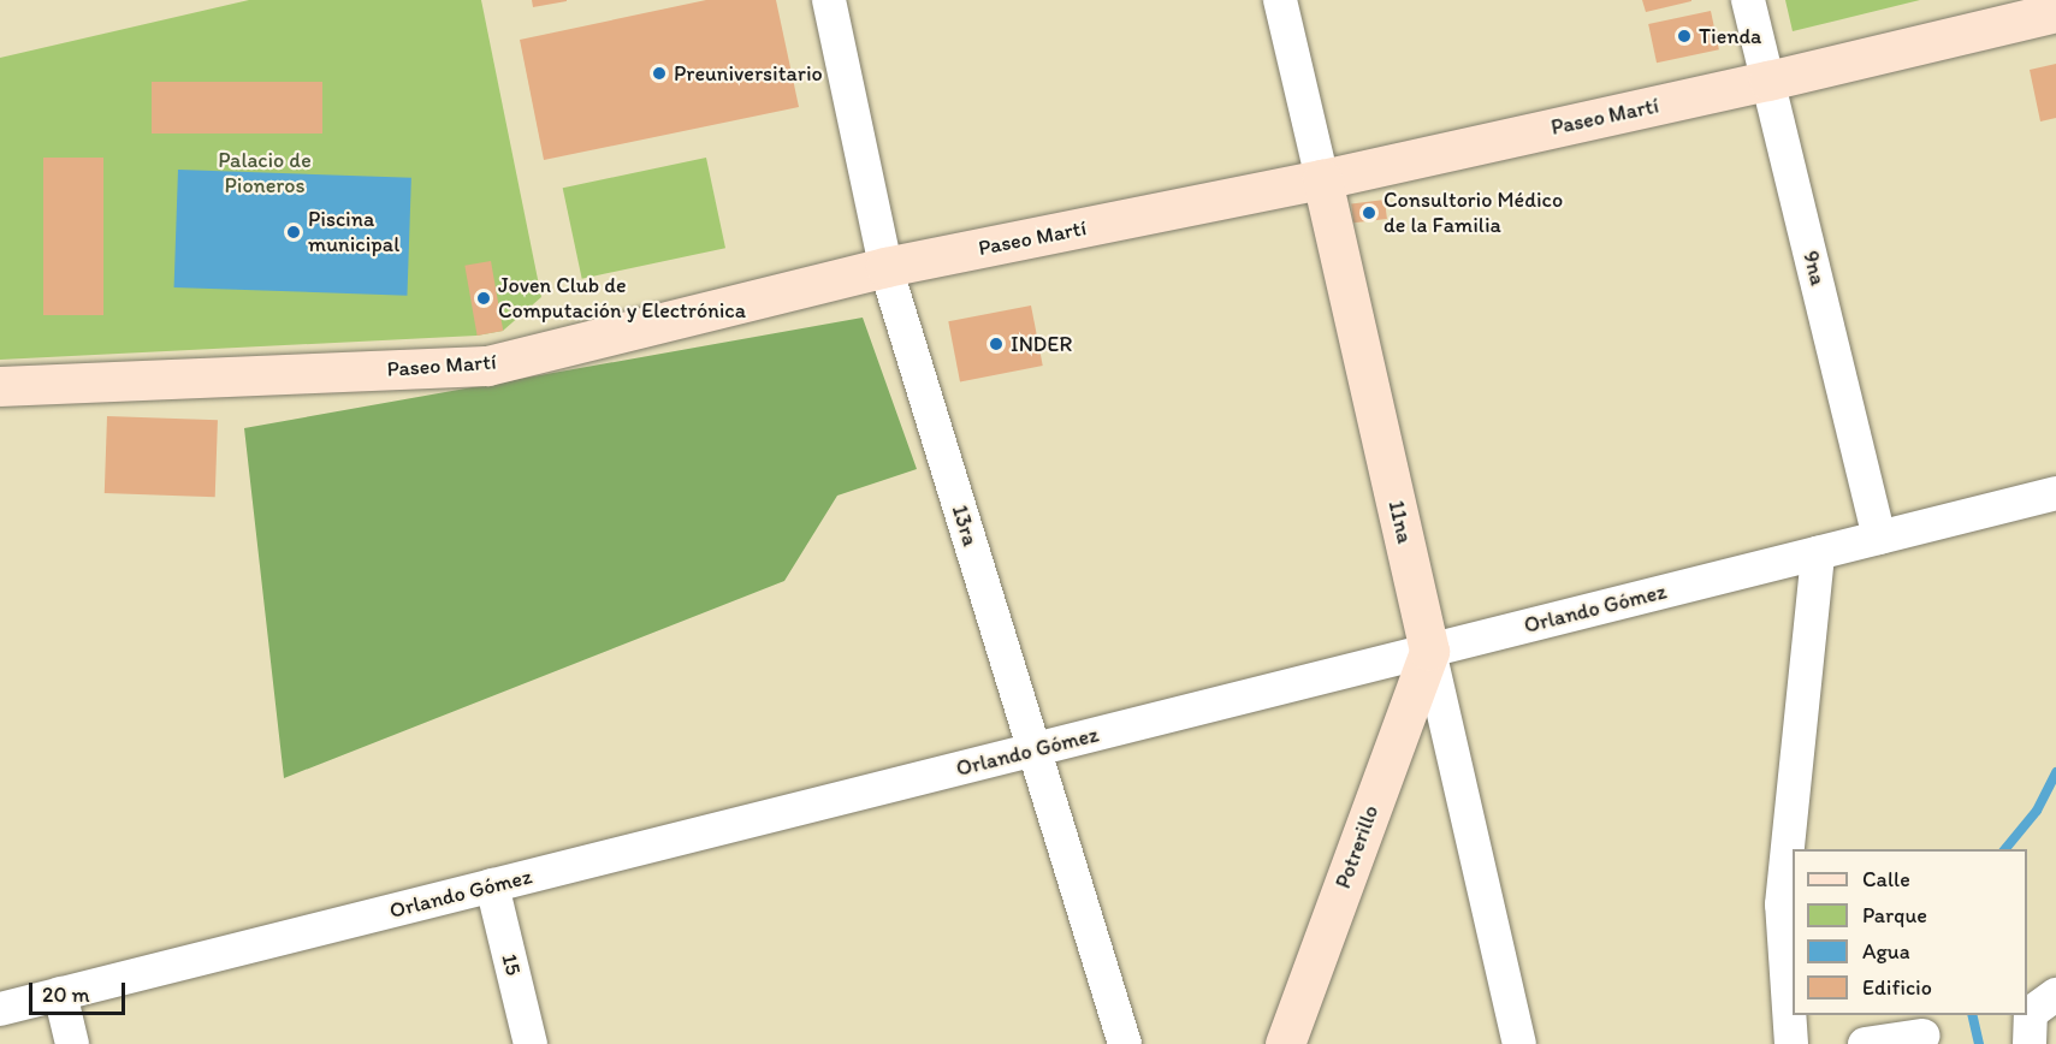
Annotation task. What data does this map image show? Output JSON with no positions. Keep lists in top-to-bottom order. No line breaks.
{"streets":{"main road":["Paseo Martí","11na","Potrerillo"],"street":["9na","13ra","Orlando Gómez","15"]},"crossings":[["Paseo Martí","9na"],["Paseo Martí","11na"],["Paseo Martí","13ra"],["9na","Orlando Gómez"],["11na","Orlando Gómez"],["11na","Potrerillo"],["13ra","Orlando Gómez"],["Orlando Gómez","Potrerillo"],["Orlando Gómez","15"]],"parks":["Palacio de Pioneros"],"places":["Tienda","Preuniversitario","Consultorio Médico de la Familia","Piscina municipal","Joven Club de Computación y Electrónica","INDER"],"legend":["Calle","Parque","Agua","Edificio"],"scale_bar":"20 m"}
